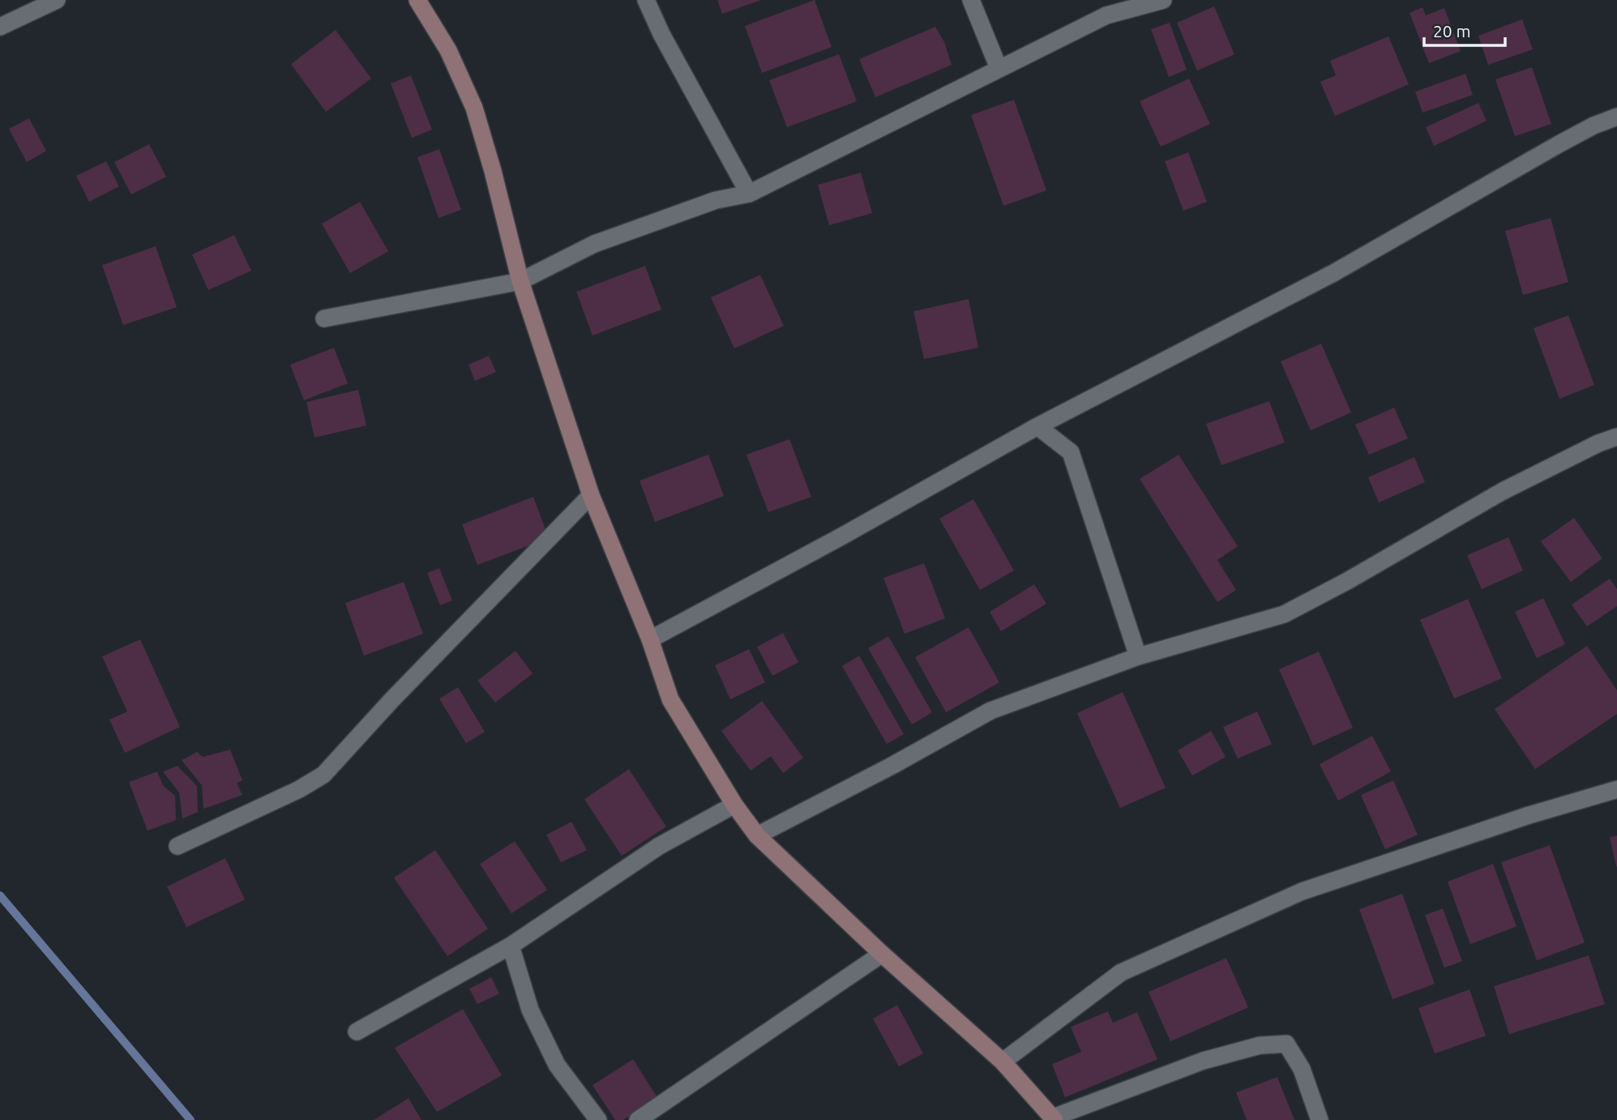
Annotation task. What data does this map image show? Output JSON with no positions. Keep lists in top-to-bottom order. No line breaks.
{"scale_bar":"20 m"}
